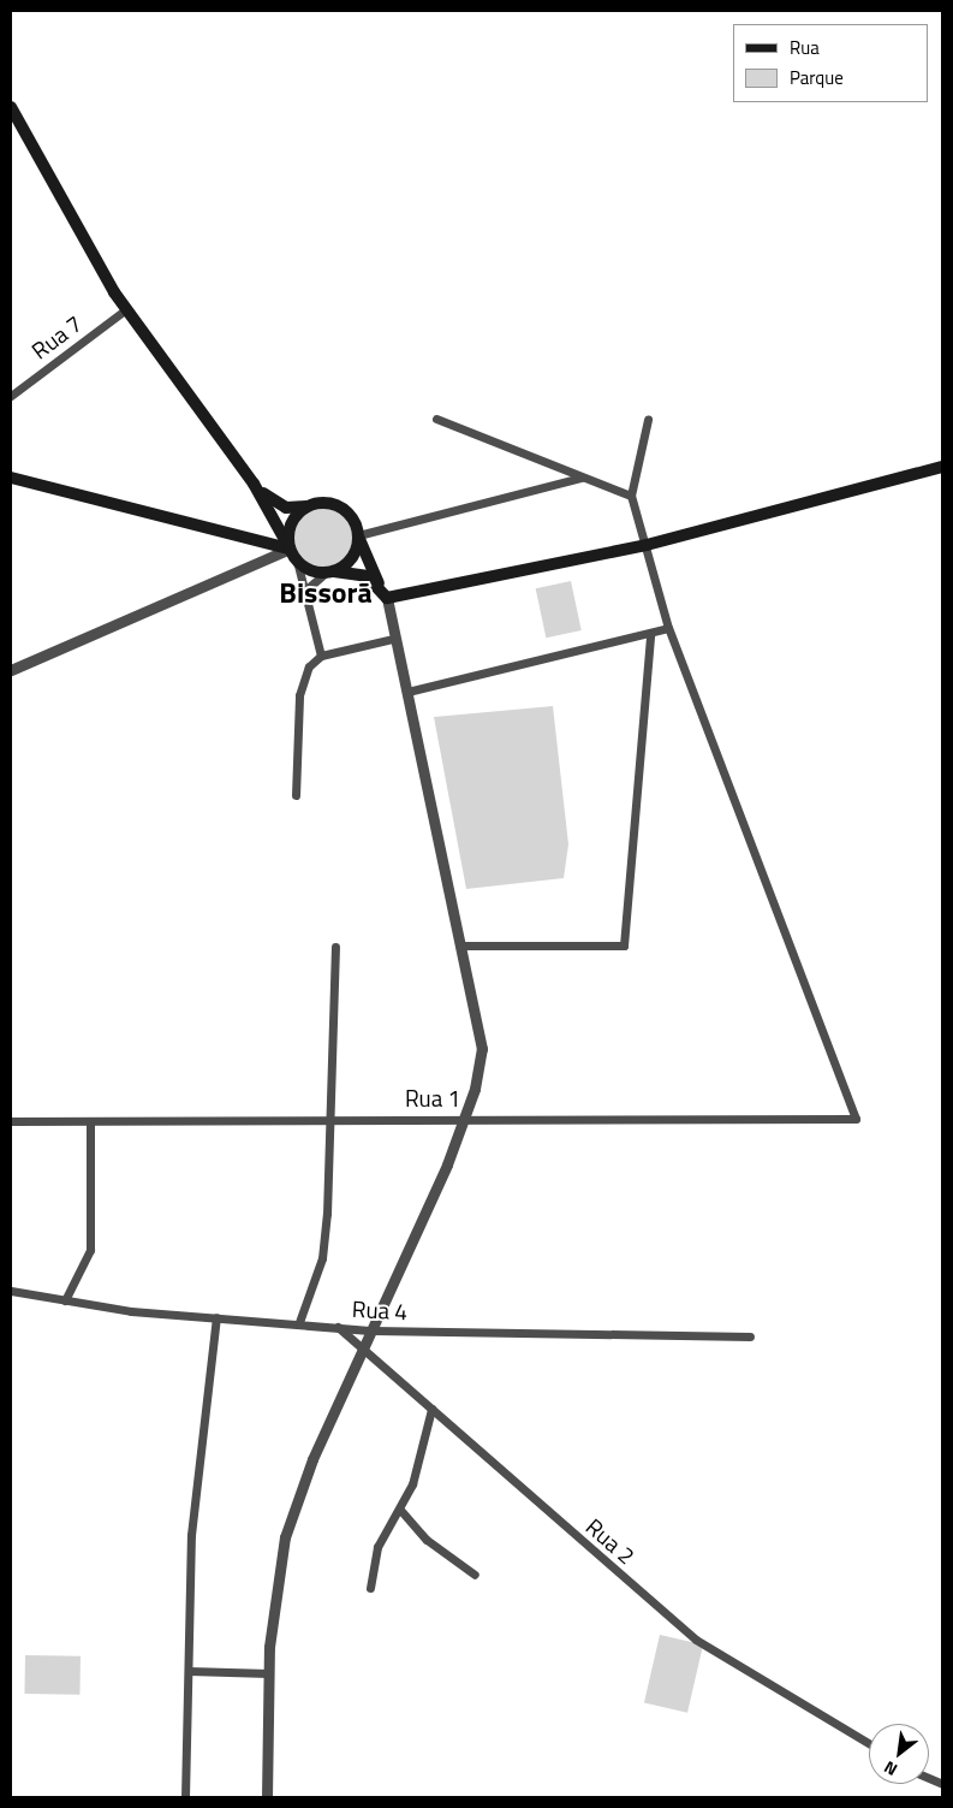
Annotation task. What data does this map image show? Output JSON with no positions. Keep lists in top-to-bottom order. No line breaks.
{"streets":{"street":["Rua 7","Rua 1","Rua 4","Rua 2"]},"crossings":[["Rua 4","Rua 2"]],"districts":["Bissorã"],"legend":["Rua","Parque"],"north":"bottom left"}
